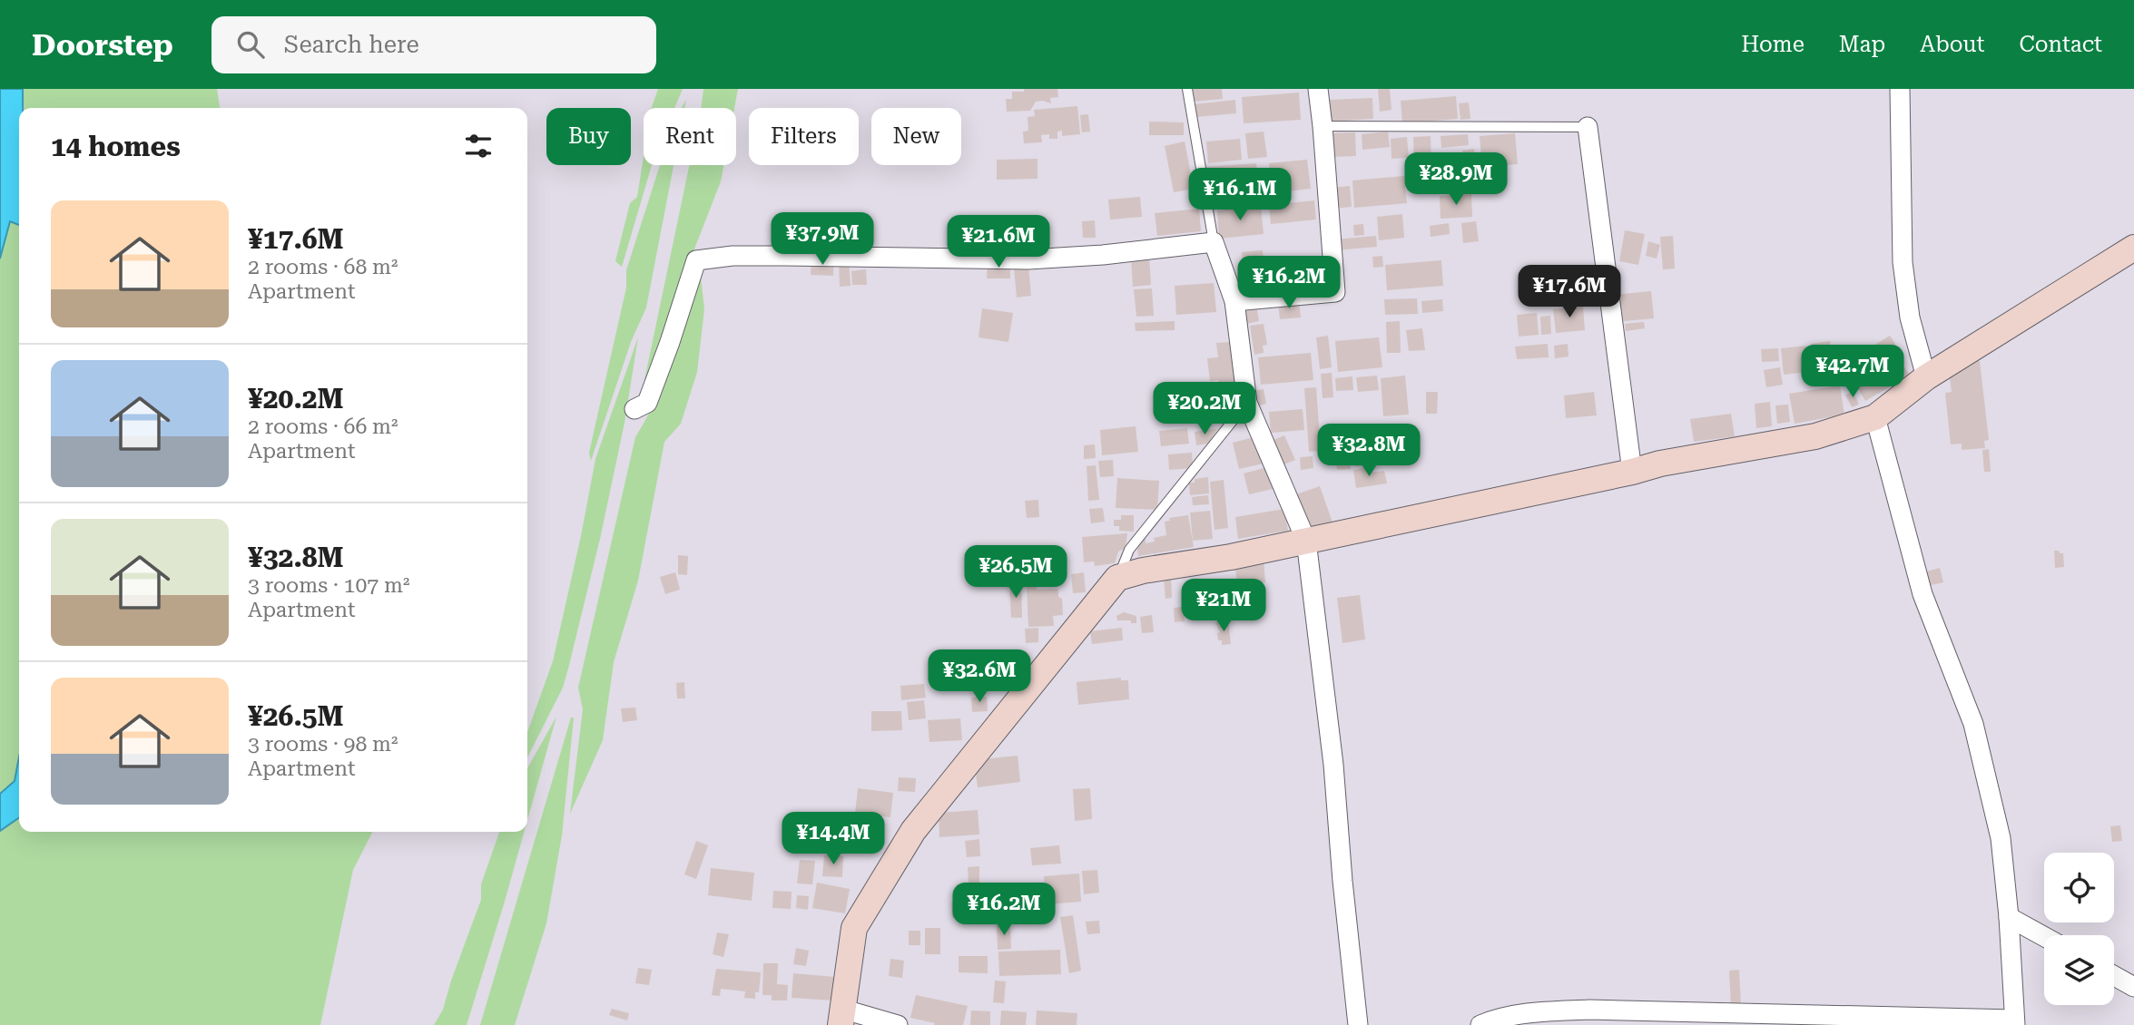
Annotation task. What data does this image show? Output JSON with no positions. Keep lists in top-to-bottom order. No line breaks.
{"page":{"header":"Doorstep","search":"Search here","nav":["Home","Map","About","Contact"],"chip":["Buy","Rent","Filters","New"],"heading":"14 homes","price":["¥28.9M","¥16.1M","¥37.9M","¥21.6M","¥16.2M","¥17.6M","¥42.7M","¥20.2M","¥32.8M","¥26.5M","¥21M","¥32.6M","¥14.4M","¥16.2M"],"list":[{"name":"¥17.6M","note":"2 rooms · 68 m² · Apartment"},{"name":"¥20.2M","note":"2 rooms · 66 m² · Apartment"},{"name":"¥32.8M","note":"3 rooms · 107 m² · Apartment"},{"name":"¥26.5M","note":"3 rooms · 98 m² · Apartment"}]}}
